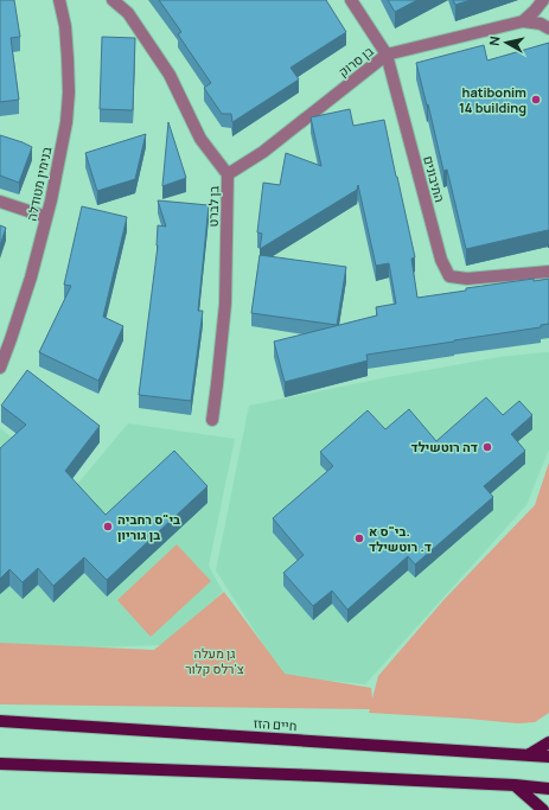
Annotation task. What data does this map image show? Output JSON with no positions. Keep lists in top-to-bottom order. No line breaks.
{"streets":{"main road":["חיים הזז"],"street":["בן סרוק","התיבונים","בנימין מטודלה","בן לברט"]},"crossings":[["בן סרוק","התיבונים"],["בן סרוק","בן לברט"]],"parks":["גן מעלה צ'רלס קלור"],"places":["hatibonim 14 building","דה רוטשילד","בי\"ס רחביה בן גוריון","בי\"ס א. ד. רוטשילד"],"north":"left"}
